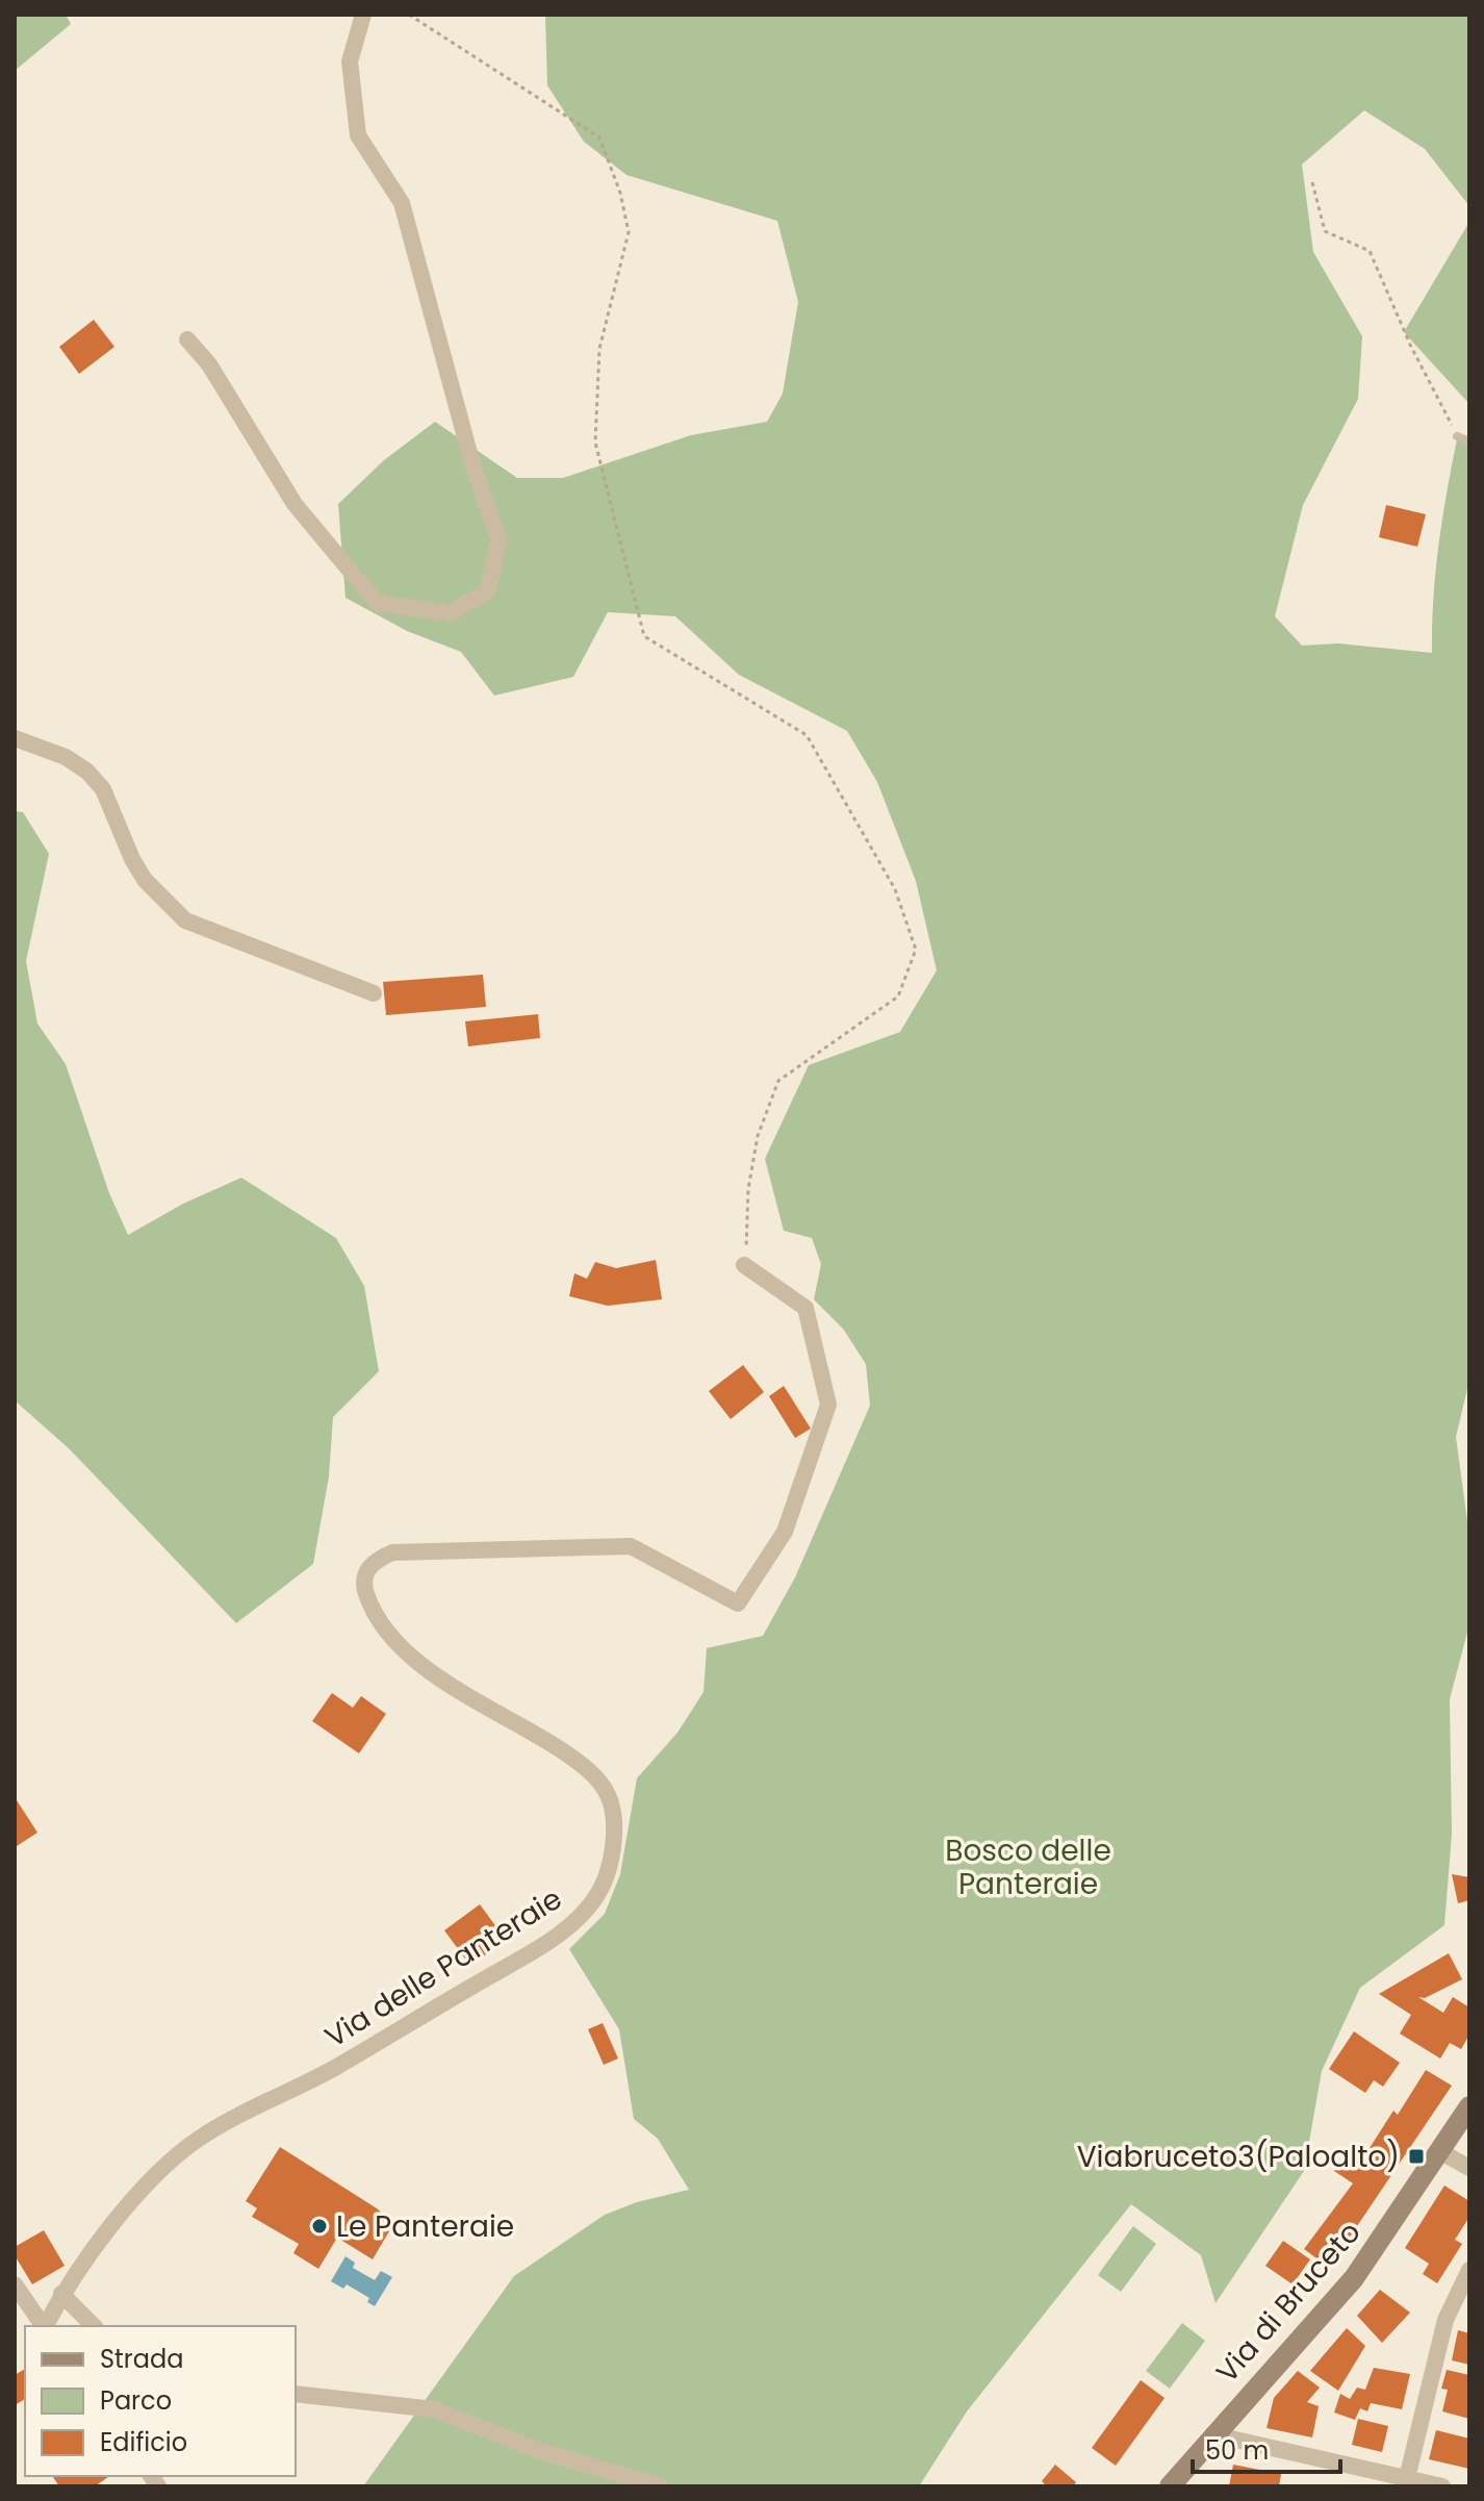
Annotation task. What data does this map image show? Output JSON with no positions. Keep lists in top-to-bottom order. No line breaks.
{"streets":{"main road":["Via di Bruceto"],"street":["Via delle Panteraie"]},"parks":["Bosco delle Panteraie"],"places":{"transit":["Viabruceto3(Paloalto)"],"other":["Le Panteraie"]},"legend":["Strada","Parco","Edificio"],"scale_bar":"50 m"}
